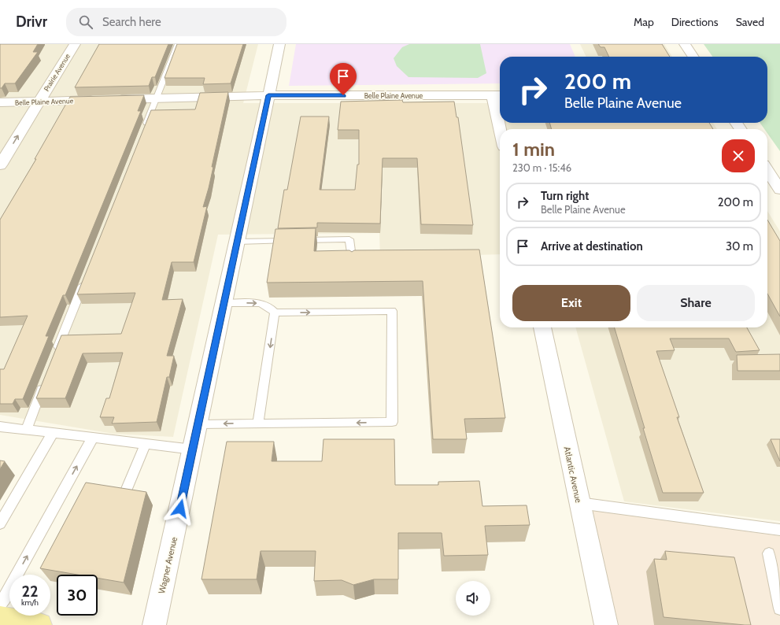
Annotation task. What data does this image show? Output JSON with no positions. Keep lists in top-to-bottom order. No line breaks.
{"streets":{"street":["Prairie Avenue","Belle Plaine Avenue","Atlantic Avenue","Wagner Avenue"]},"crossings":[["Prairie Avenue","Belle Plaine Avenue"],["Belle Plaine Avenue","Wagner Avenue"]],"one_way":["Prairie Avenue"],"page":{"header":"Drivr","search":"Search here","nav":["Map","Directions","Saved"],"turn":["200 m","Belle Plaine Avenue"],"heading":["1 min","230 m · 15:46"],"list":[{"name":"Turn right","note":"Belle Plaine Avenue","value":"200 m"},{"name":"Arrive at destination","value":"30 m"}],"buttons":["Exit","Share"],"speed":"22 km/h","limit":"30"}}
